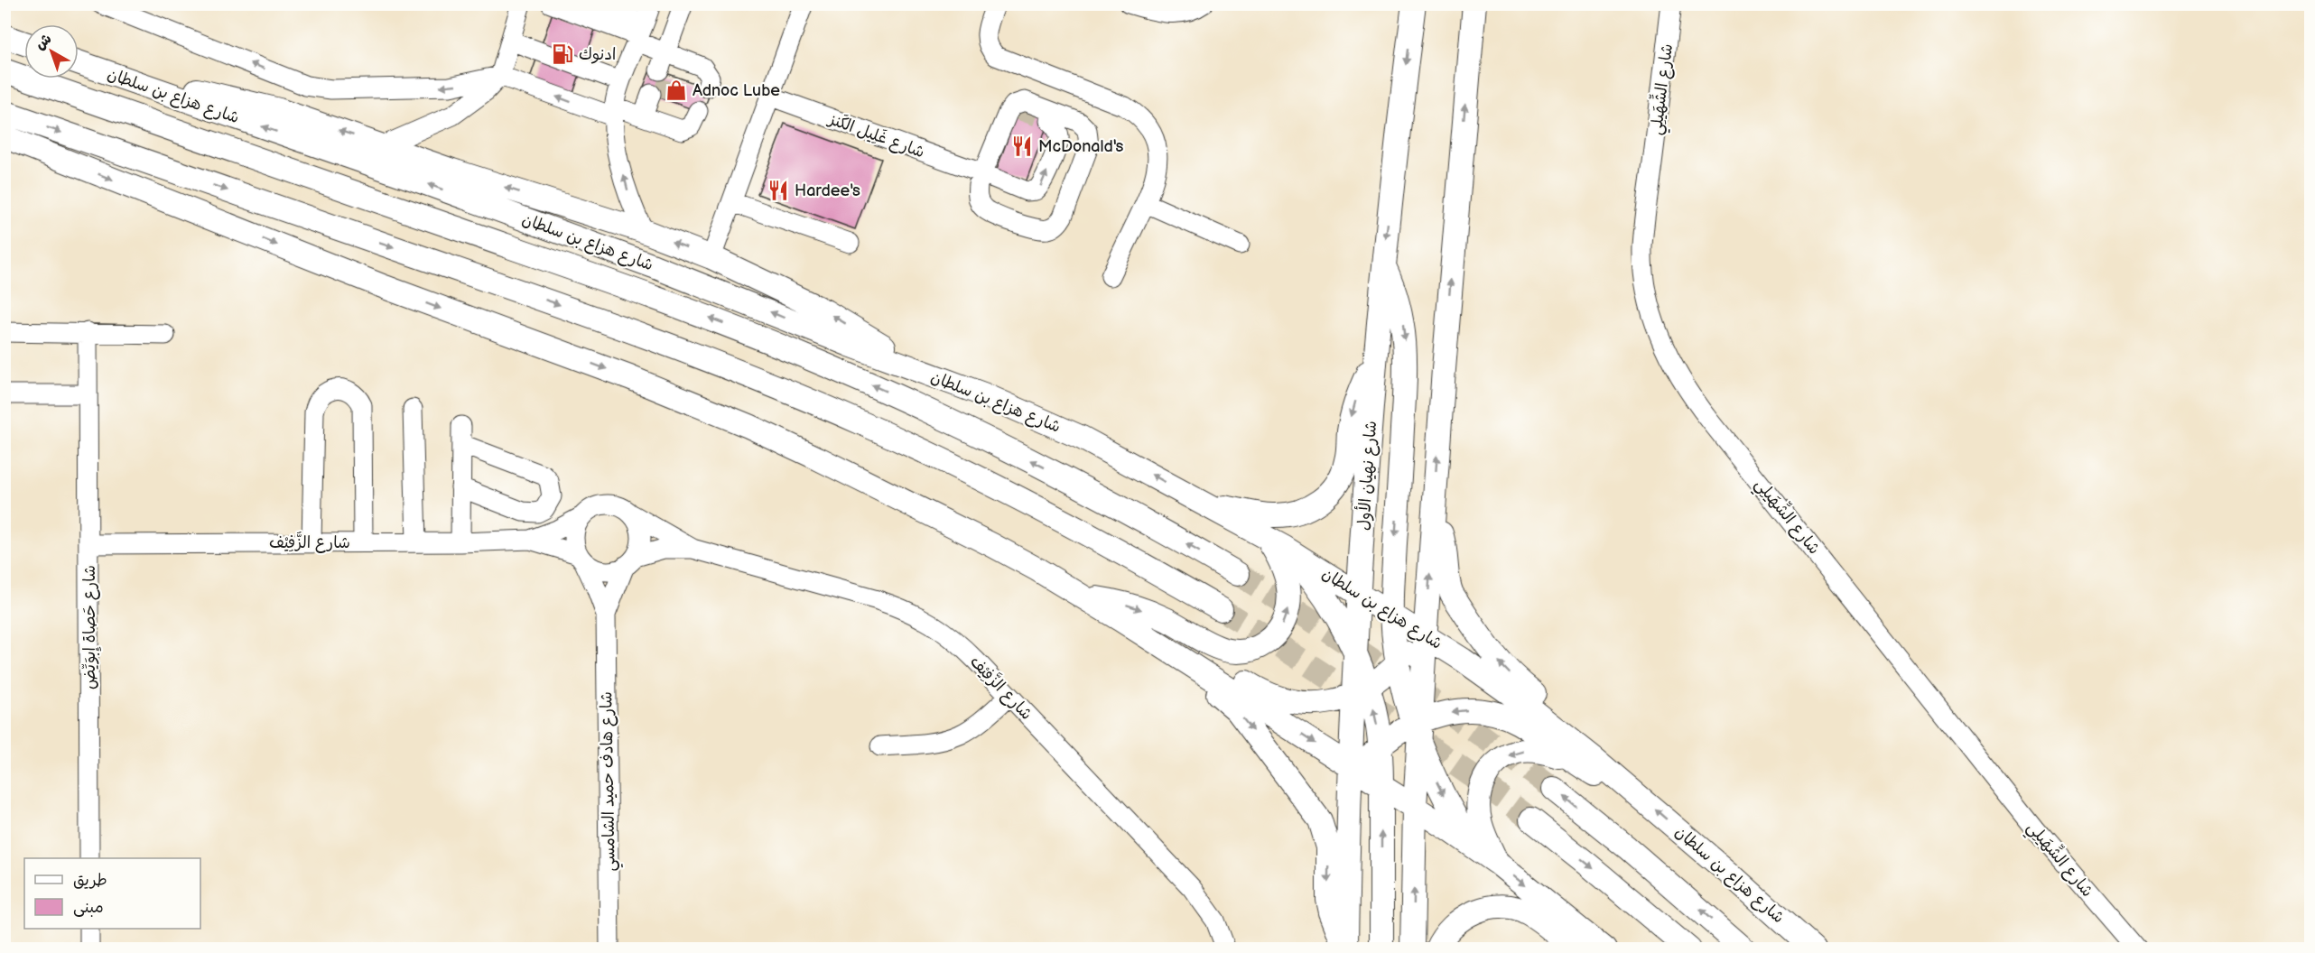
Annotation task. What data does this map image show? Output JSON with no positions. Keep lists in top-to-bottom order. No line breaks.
{"streets":{"main road":["شارع هزاع بن سلطان","شارع نهيان الأول"],"street":["شارع الشِّهَيلِي","شارع غَلِيل الكَنز","شارع الزَّفِيْف","شارع حَصاة إِبوَيِّض","شارع هادف حميد الشامسي"]},"crossings":[["شارع هزاع بن سلطان","شارع نهيان الأول"],["شارع الزَّفِيْف","شارع حَصاة إِبوَيِّض"],["شارع الزَّفِيْف","شارع هادف حميد الشامسي"]],"places":{"fuel station":["ادنوك"],"shop":["Adnoc Lube"],"restaurant":["McDonald's","Hardee's"]},"legend":["طريق","مبنى"],"north":"top left"}
